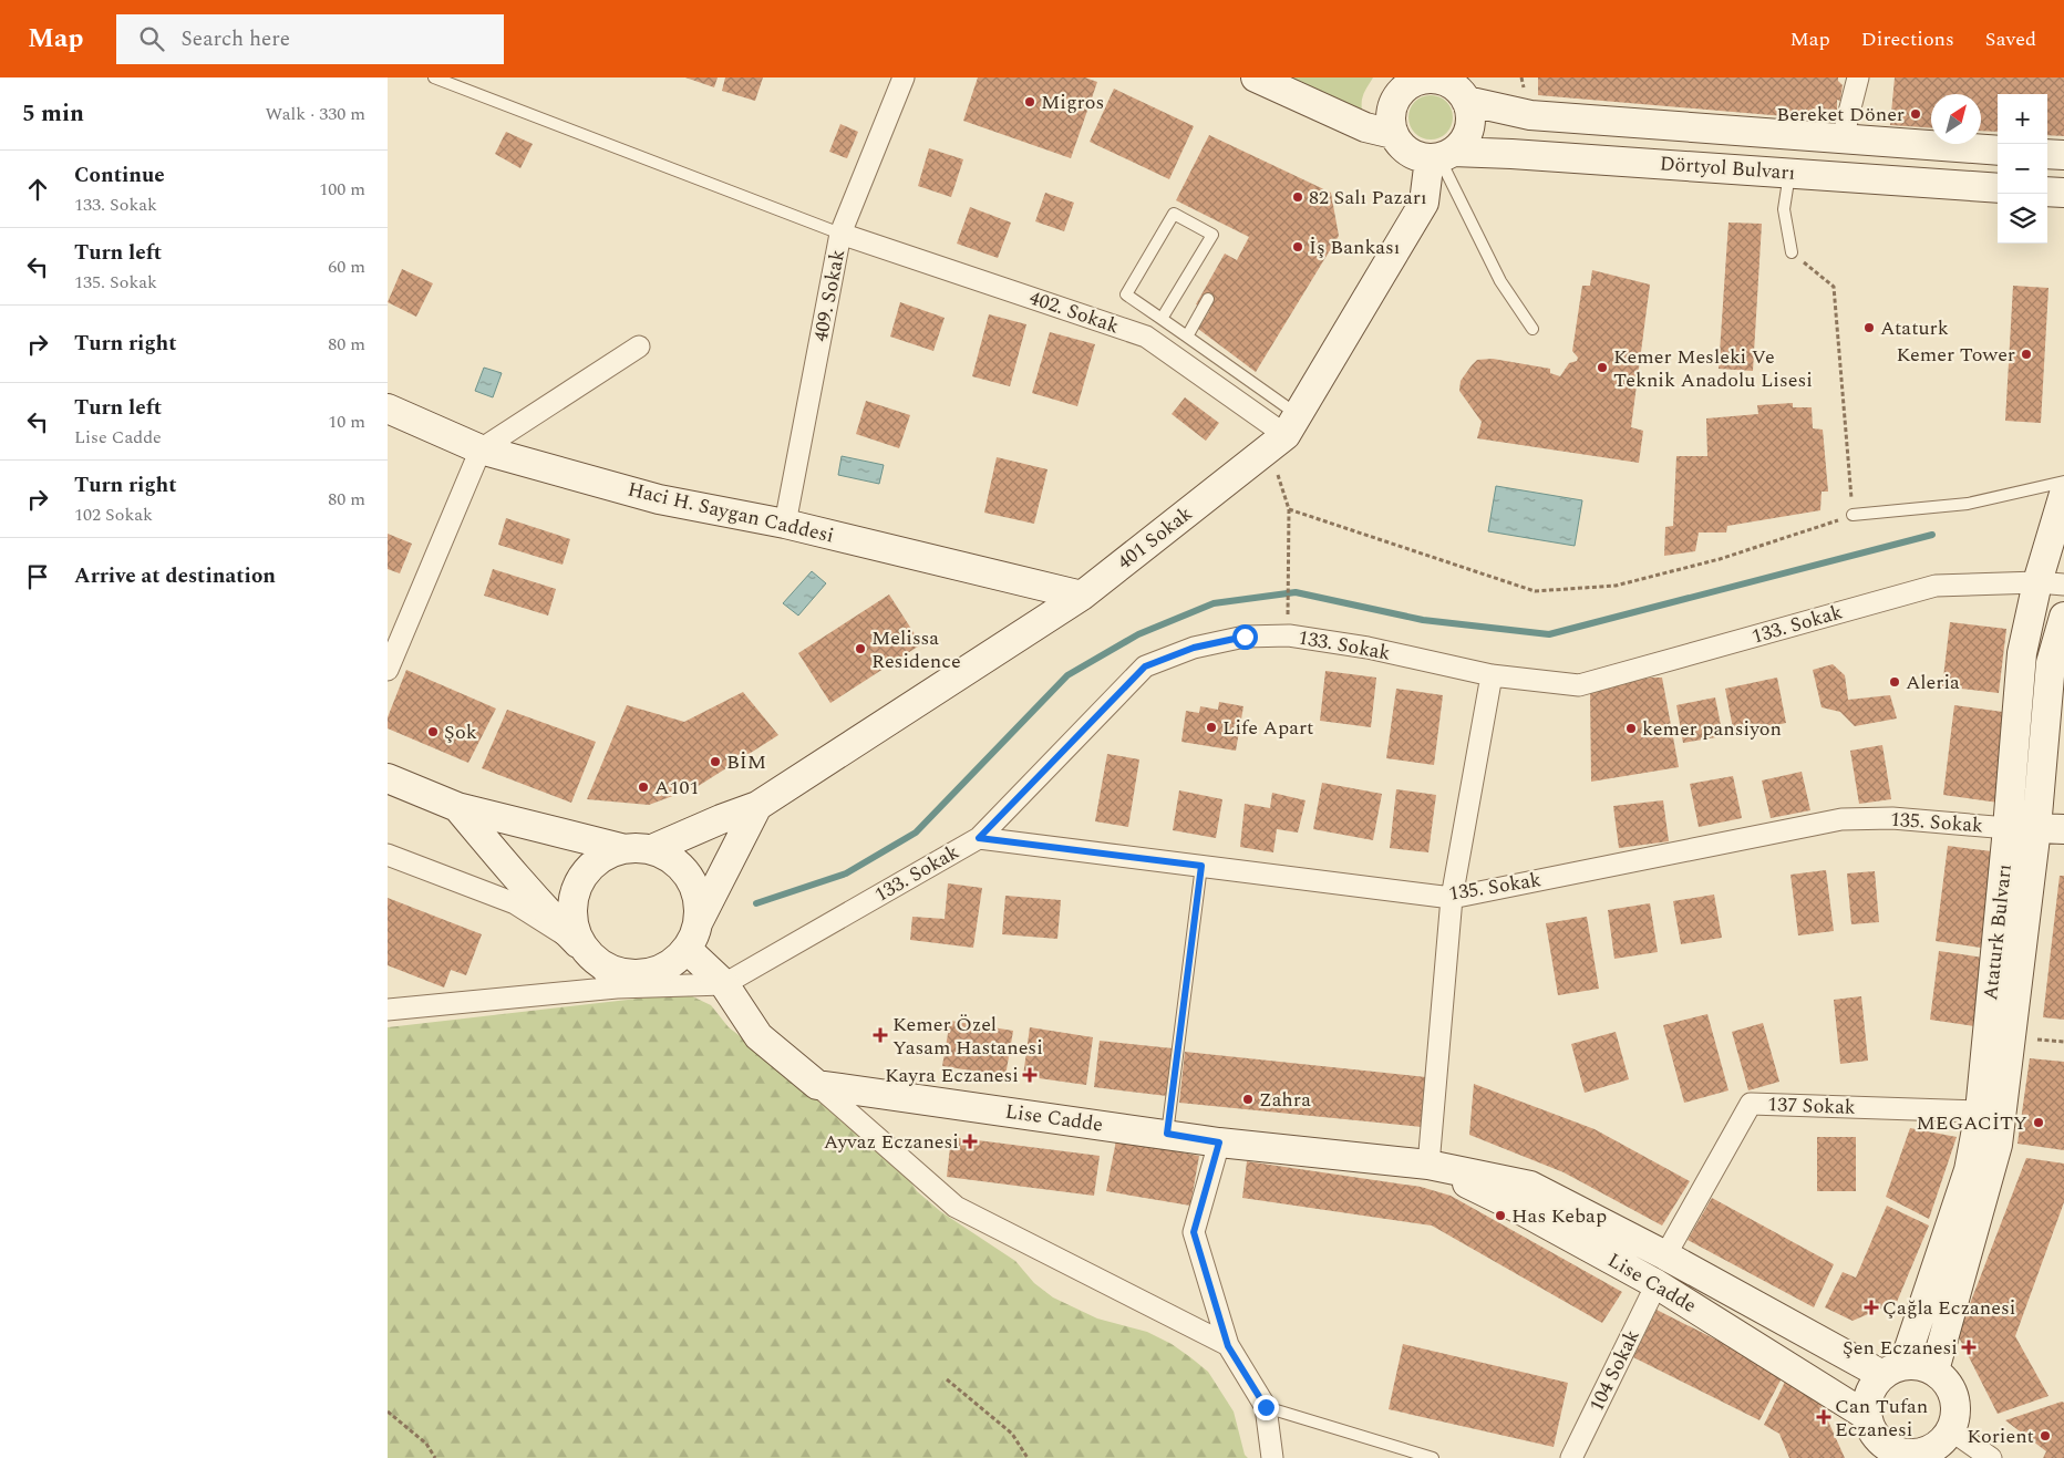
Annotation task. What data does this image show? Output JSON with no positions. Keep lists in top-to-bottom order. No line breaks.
{"streets":{"main road":["Dörtyol Bulvarı","Haci H. Saygan Caddesi","401 Sokak","Ataturk Bulvarı","Lise Cadde"],"street":["409. Sokak","402. Sokak","133. Sokak","135. Sokak","137 Sokak","104 Sokak"]},"crossings":[["Dörtyol Bulvarı","401 Sokak"],["409. Sokak","402. Sokak"],["409. Sokak","Haci H. Saygan Caddesi"],["402. Sokak","401 Sokak"],["Haci H. Saygan Caddesi","401 Sokak"],["133. Sokak","135. Sokak"],["133. Sokak","Ataturk Bulvarı"],["135. Sokak","Ataturk Bulvarı"],["Ataturk Bulvarı","137 Sokak"],["Ataturk Bulvarı","Lise Cadde"],["137 Sokak","Lise Cadde"],["Lise Cadde","104 Sokak"]],"places":{"other":["Migros","Bereket Döner","82 Salı Pazarı","İş Bankası","Ataturk","Kemer Tower","Kemer Mesleki Ve Teknik Anadolu Lisesi","Melissa Residence","Aleria","Life Apart","kemer pansiyon","Şok","BİM","A101","Zahra","MEGACİTY","Has Kebap","Korient"],"health":["Kemer Özel Yasam Hastanesi","Kayra Eczanesi","Ayvaz Eczanesi","Çağla Eczanesi","Şen Eczanesi","Can Tufan Eczanesi"]},"north":"top right","page":{"header":"Map","search":"Search here","nav":["Map","Directions","Saved"],"heading":["5 min","Walk · 330 m"],"map_buttons":["+","−"],"list":[["Continue","133. Sokak","100 m"],["Turn left","135. Sokak","60 m"],["Turn right","80 m"],["Turn left","Lise Cadde","10 m"],["Turn right","102 Sokak","80 m"],"Arrive at destination"]}}
